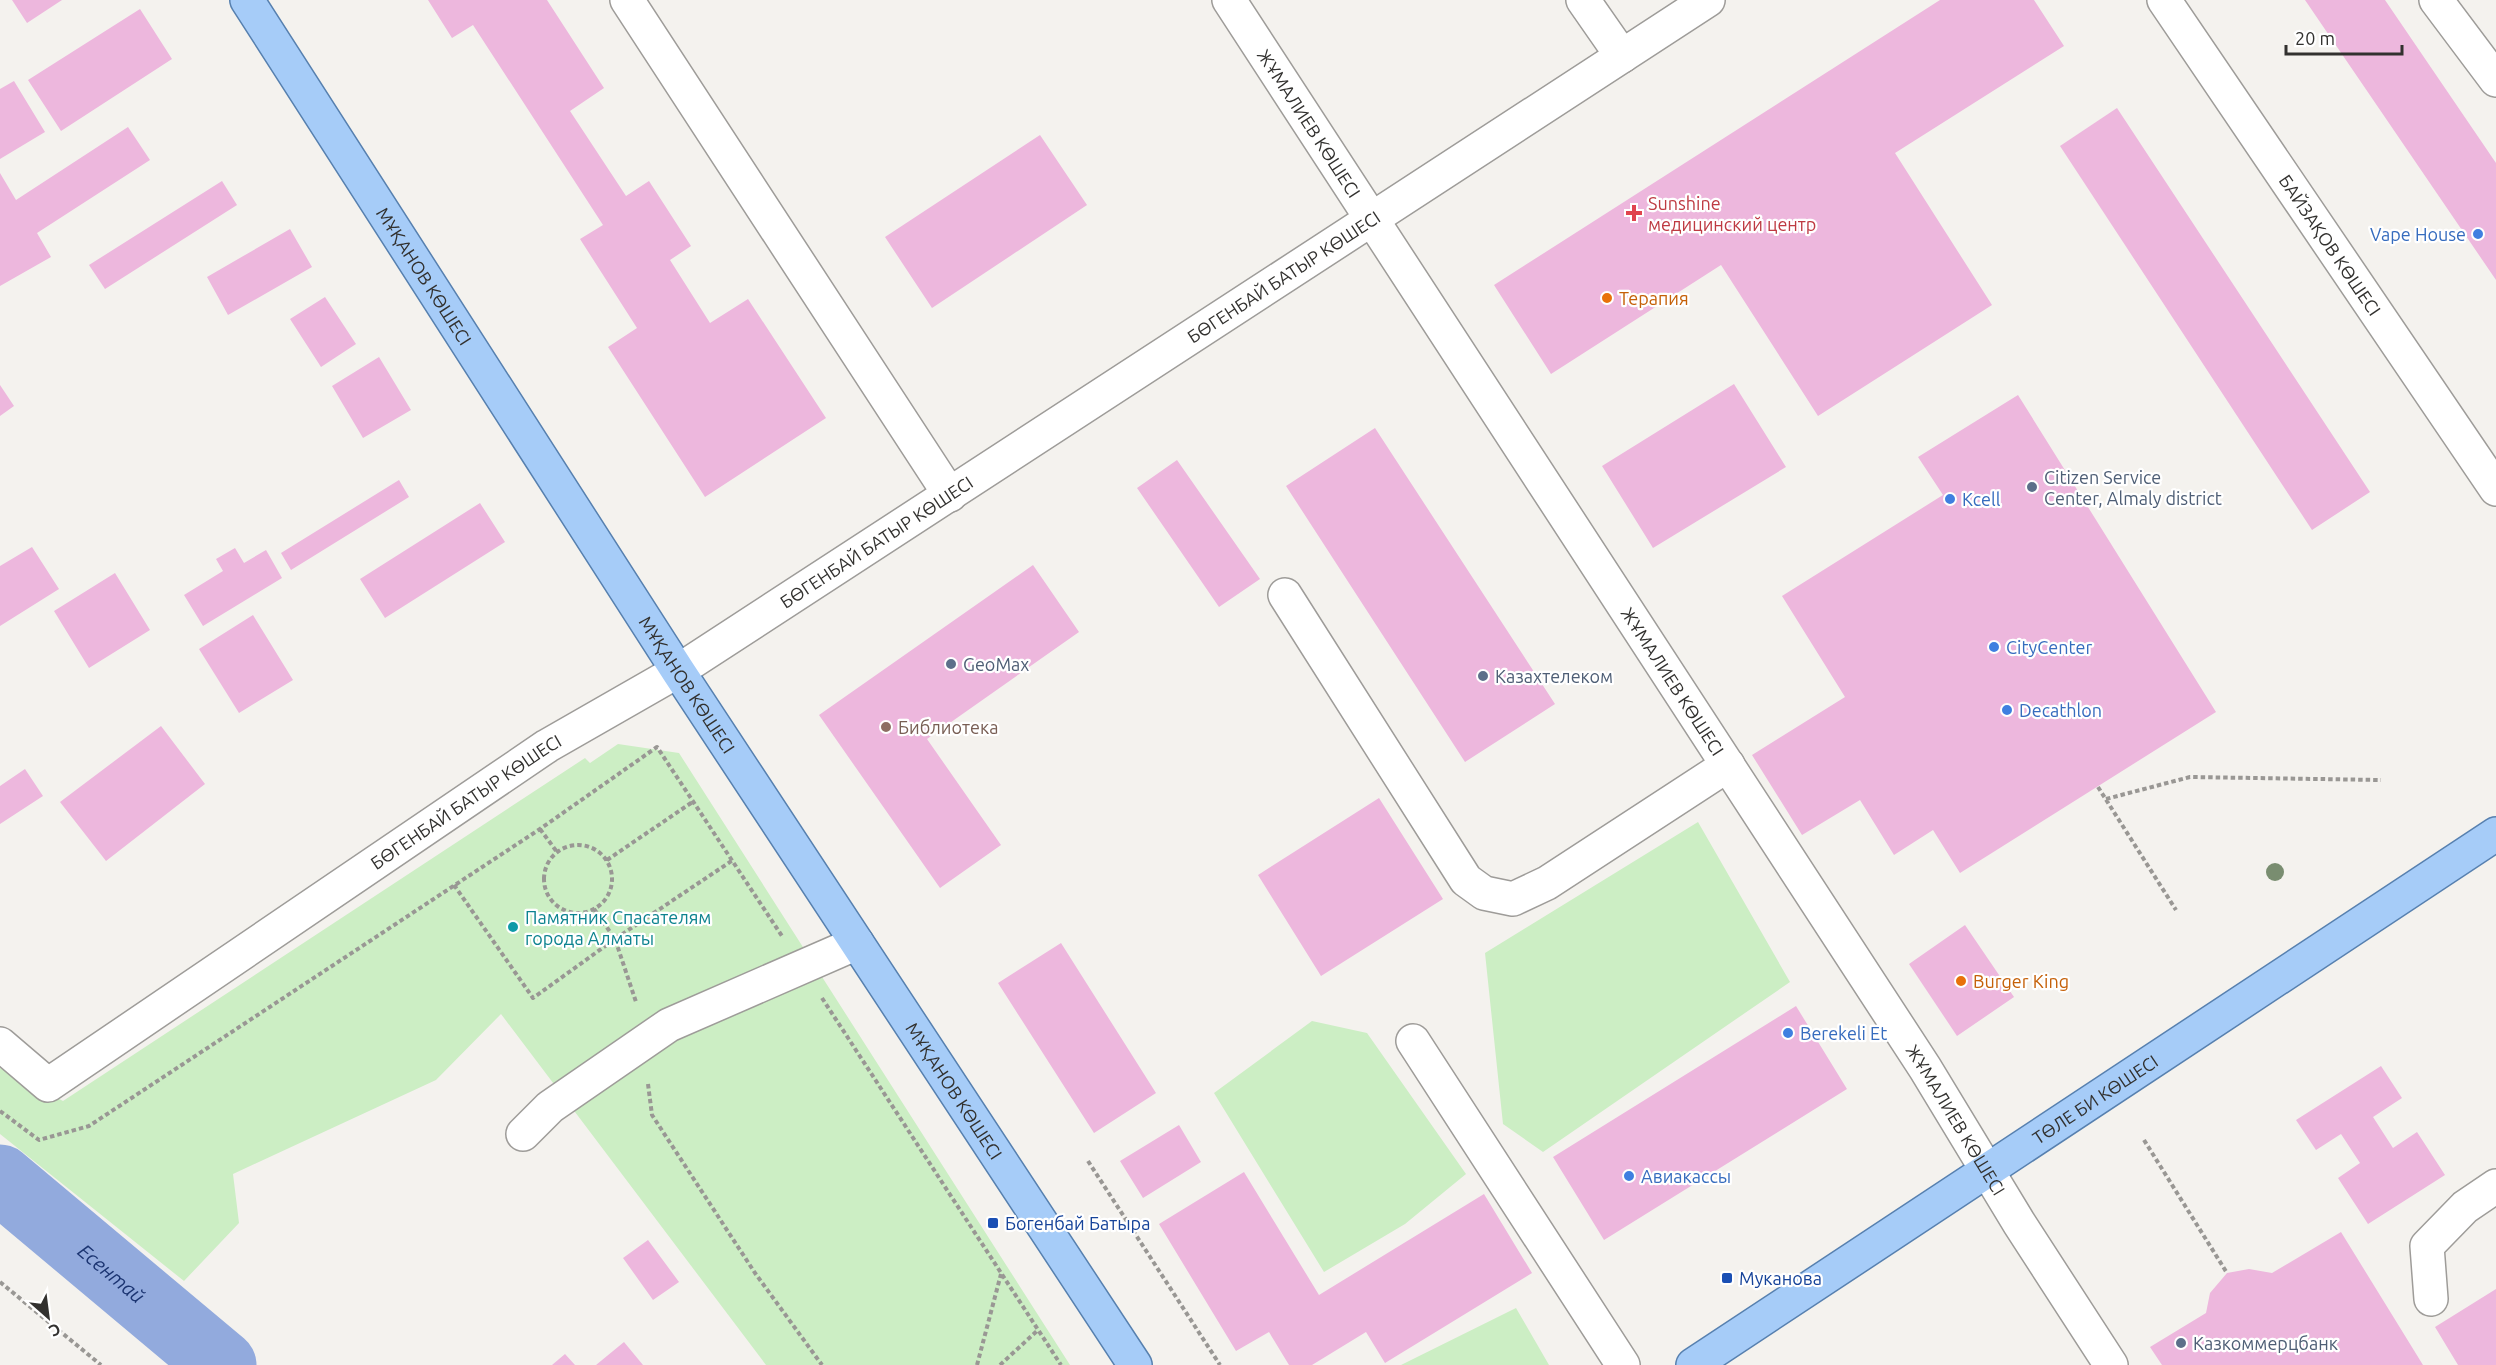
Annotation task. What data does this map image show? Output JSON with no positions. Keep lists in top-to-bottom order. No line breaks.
{"streets":{"main road":["МҰҚАНОВ КӨШЕСІ","ТӨЛЕ БИ КӨШЕСІ"],"street":["ЖҰМАЛИЕВ КӨШЕСІ","БАЙЗАҚОВ КӨШЕСІ","БӨГЕНБАЙ БАТЫР КӨШЕСІ"]},"crossings":[["ЖҰМАЛИЕВ КӨШЕСІ","БӨГЕНБАЙ БАТЫР КӨШЕСІ"],["ЖҰМАЛИЕВ КӨШЕСІ","ТӨЛЕ БИ КӨШЕСІ"],["МҰҚАНОВ КӨШЕСІ","БӨГЕНБАЙ БАТЫР КӨШЕСІ"]],"water":["Есентай"],"places":{"health":["Sunshine медицинский центр"],"other":["Vape House","Терапия","Citizen Service Center, Almaly district","Kcell","CityCenter","GeoMax","Казахтелеком","Decathlon","Библиотека","Памятник Спасателям города Алматы","Burger King","Berekeli Et","Авиакассы","Казкоммерцбанк"],"transit":["Богенбай Батыра","Муканова"]},"scale_bar":"20 m","north":"bottom right"}
